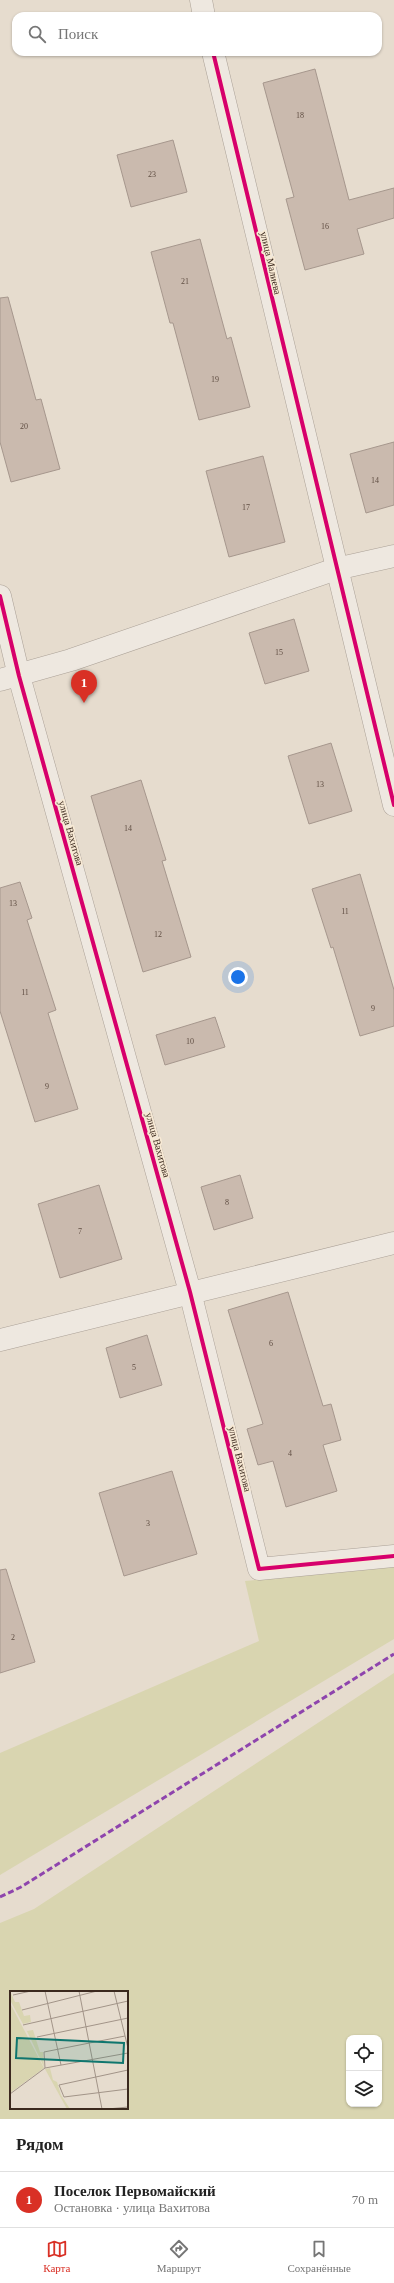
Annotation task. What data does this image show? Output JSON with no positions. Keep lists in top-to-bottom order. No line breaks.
{"streets":{"street":["улица Малиева","улица Вахитова"]},"house_numbers":["18","23","16","21","19","20","14","17","15","13","14","13","11","12","11","9","10","9","8","7","6","5","4","3","2"],"page":{"search":"Поиск","pins":"1","heading":"Рядом","list":[{"mark":"1","name":"Поселок Первомайский","note":"Остановка · улица Вахитова","value":"70 m"}],"nav":["Карта","Маршрут","Сохранённые"]}}
